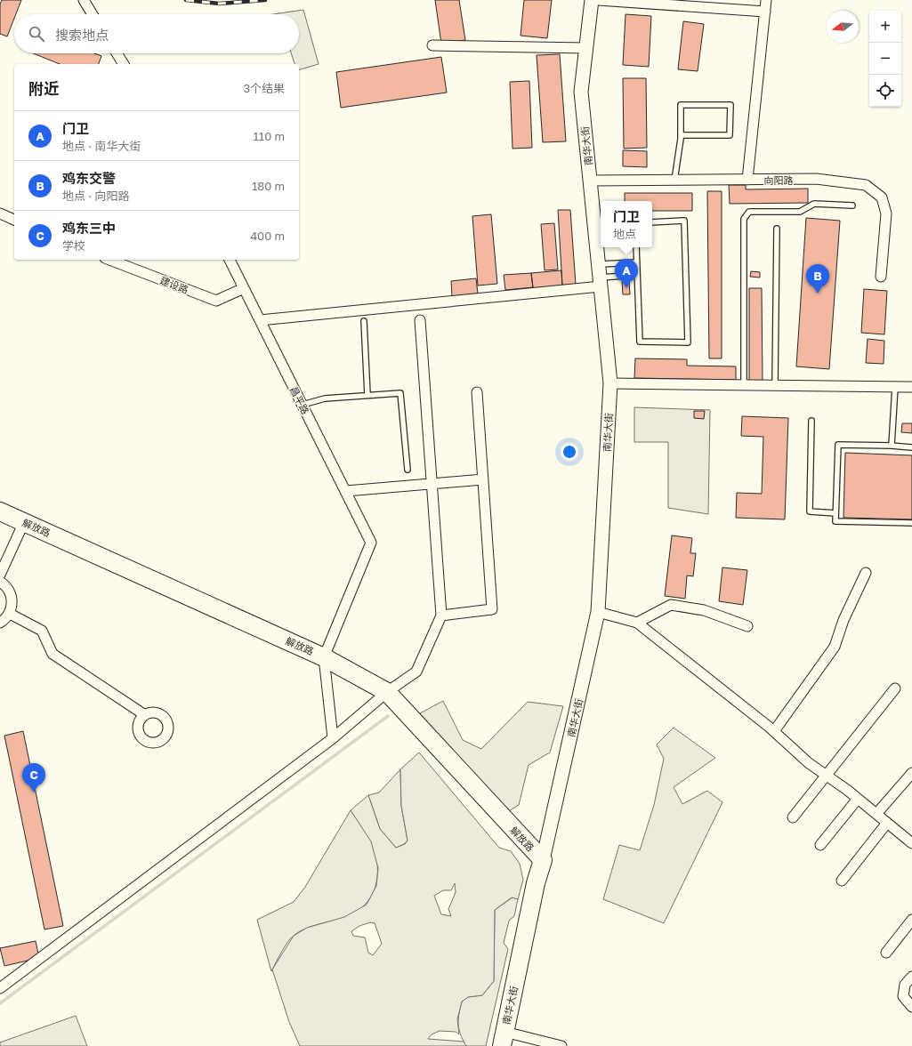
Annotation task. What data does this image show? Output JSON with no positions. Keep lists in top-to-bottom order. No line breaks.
{"streets":{"highway":["南华大街","解放路"],"street":["向阳路","建设路","昌平路"]},"crossings":[["南华大街","向阳路"],["南华大街","解放路"],["建设路","昌平路"],["昌平路","解放路"]],"north":"left","page":{"map_buttons":["+","−"],"search":"搜索地点","heading":["附近","3个结果"],"list":[{"mark":"A","name":"门卫","note":"地点 · 南华大街","value":"110 m"},{"mark":"B","name":"鸡东交警","note":"地点 · 向阳路","value":"180 m"},{"mark":"C","name":"鸡东三中","note":"学校","value":"400 m"}],"popup":["门卫","地点"],"pins":["A","B","C"]}}
